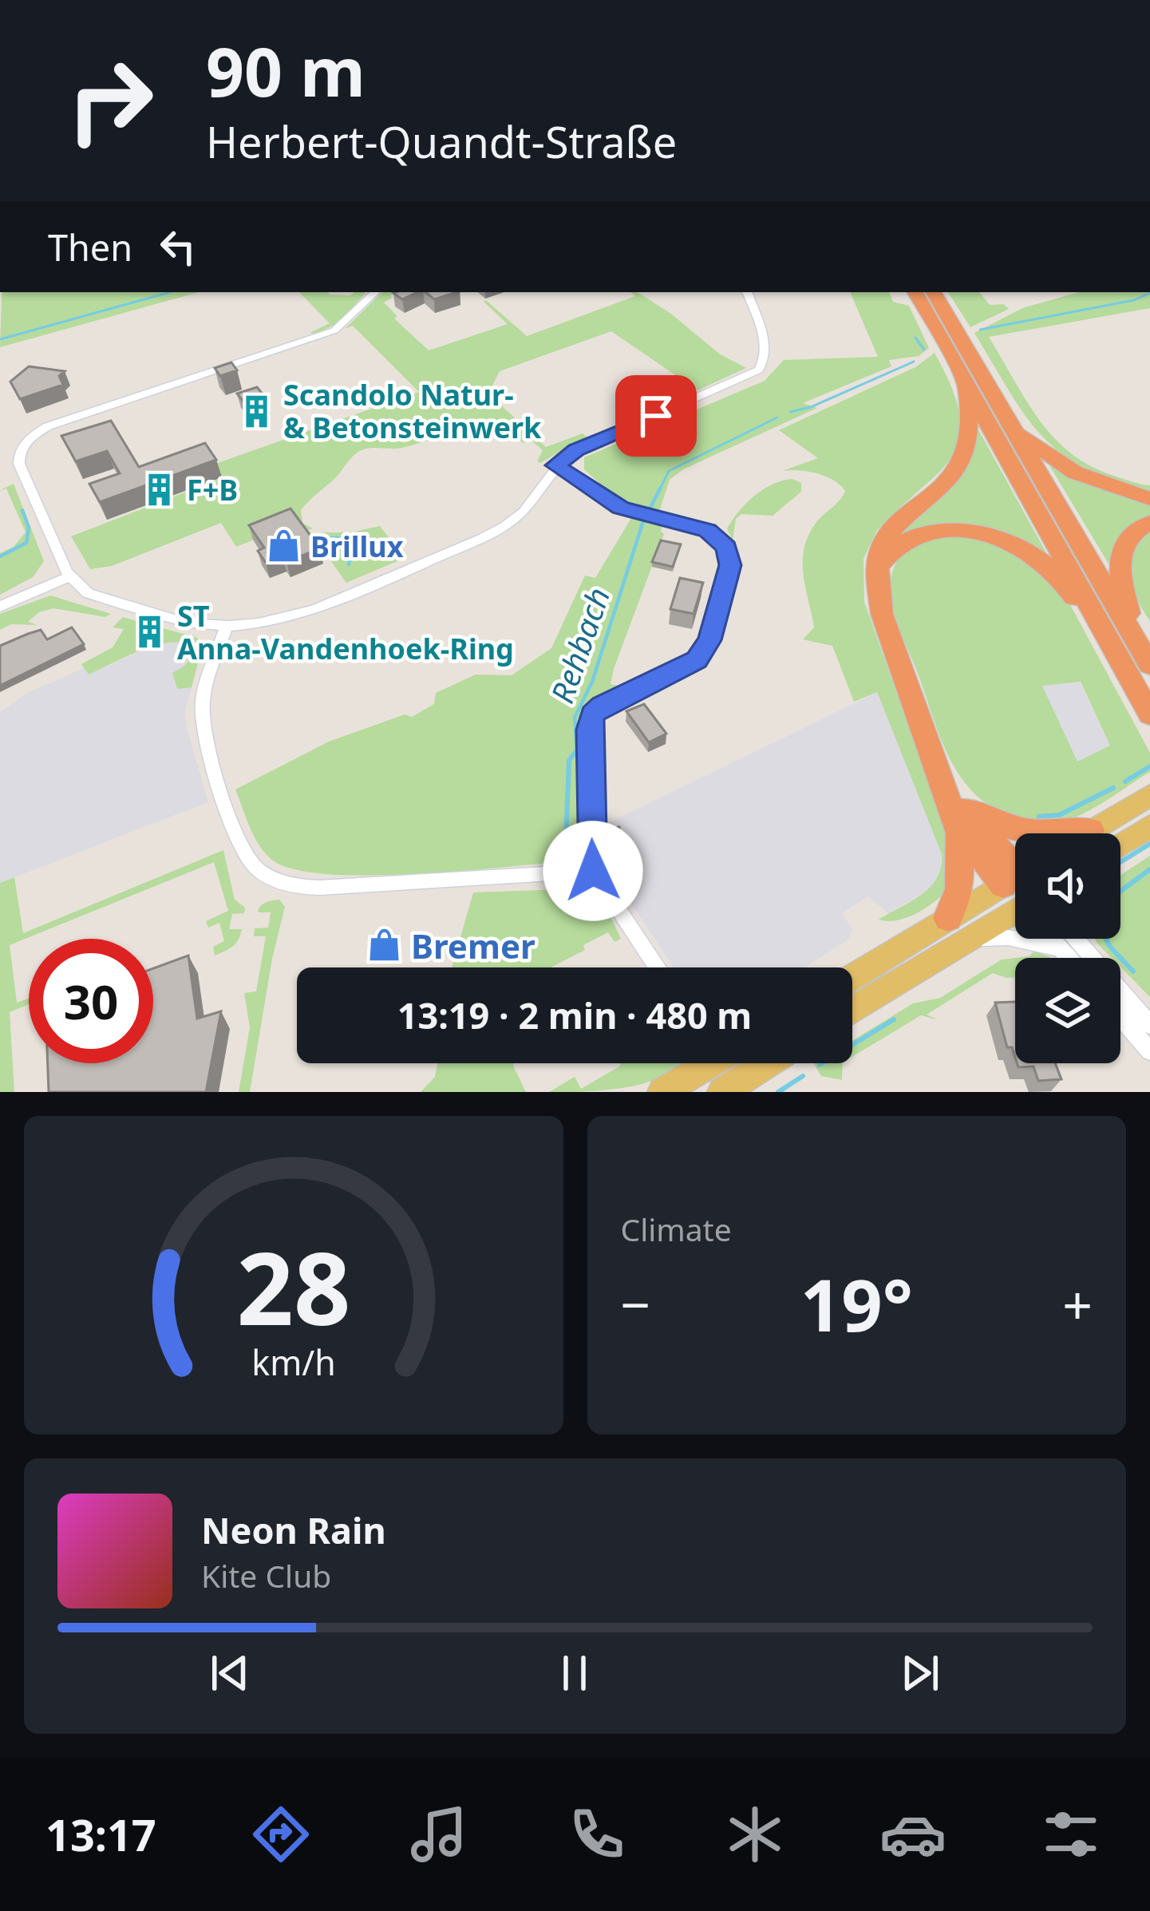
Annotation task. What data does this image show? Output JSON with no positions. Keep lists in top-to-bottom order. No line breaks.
{"water":["Rehbach"],"places":{"building":["Scandolo Natur- & Betonsteinwerk","F+B","ST Anna-Vandenhoek-Ring"],"shop":["Brillux","Bremer"]},"page":{"turn":["90 m","Herbert-Quandt-Straße"],"then":"Then","limit":"30","trip":"13:19 · 2 min · 480 m","tile":"Climate","heat":["−","19°","+"],"song":["Neon Rain","Kite Club"],"tabs":"13:17","gauge":["28","km/h"]}}
